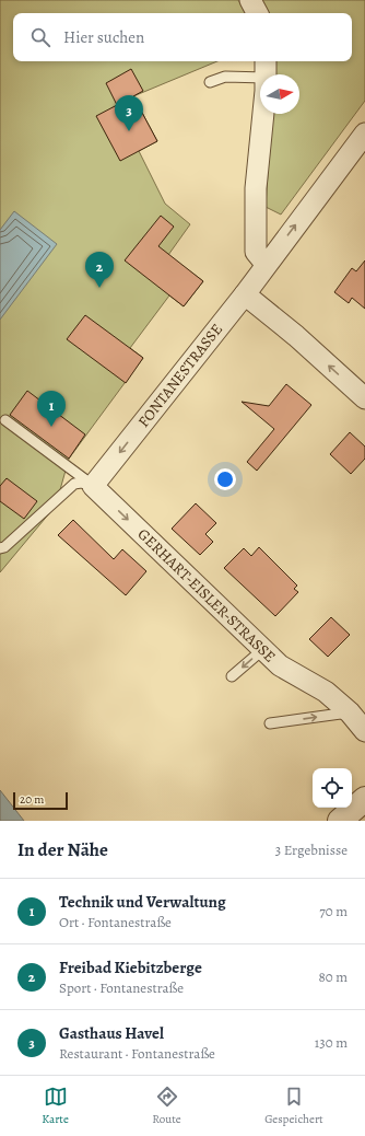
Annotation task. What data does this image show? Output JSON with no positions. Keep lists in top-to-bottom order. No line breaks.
{"streets":{"street":["FONTANESTRASSE","GERHART-EISLER-STRASSE"]},"crossings":[["FONTANESTRASSE","GERHART-EISLER-STRASSE"]],"one_way":["GERHART-EISLER-STRASSE"],"scale_bar":"20 m","north":"right","page":{"search":"Hier suchen","pins":["3","2","1"],"scale":"20 m","heading":["In der Nähe","3 Ergebnisse"],"list":[{"mark":"1","name":"Technik und Verwaltung","note":"Ort · Fontanestraße","value":"70 m"},{"mark":"2","name":"Freibad Kiebitzberge","note":"Sport · Fontanestraße","value":"80 m"},{"mark":"3","name":"Gasthaus Havel","note":"Restaurant · Fontanestraße","value":"130 m"}],"nav":["Karte","Route","Gespeichert"]}}
